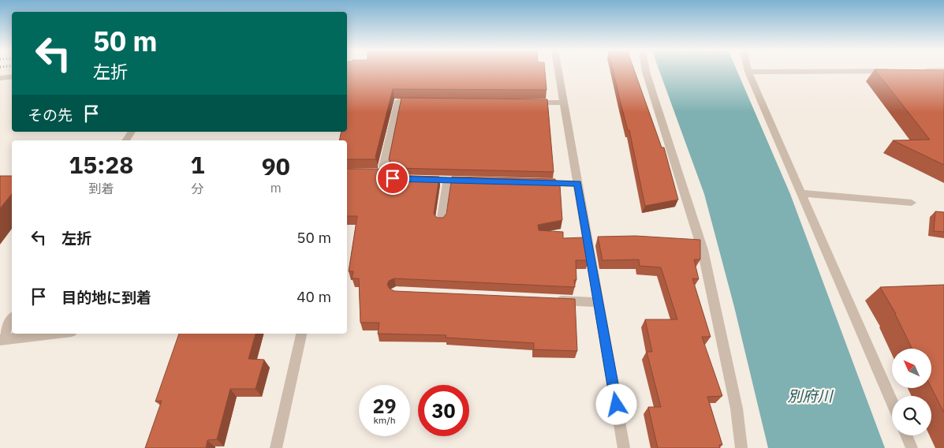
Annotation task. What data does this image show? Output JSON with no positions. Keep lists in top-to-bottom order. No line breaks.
{"water":["別府川"],"north":"top left","page":{"turn":["50 m","左折"],"then":"その先","eta":["15:28","到着","1","分","90","m"],"list":[{"name":"左折","value":"50 m"},{"name":"目的地に到着","value":"40 m"}],"speed":"29 km/h","limit":"30"}}
